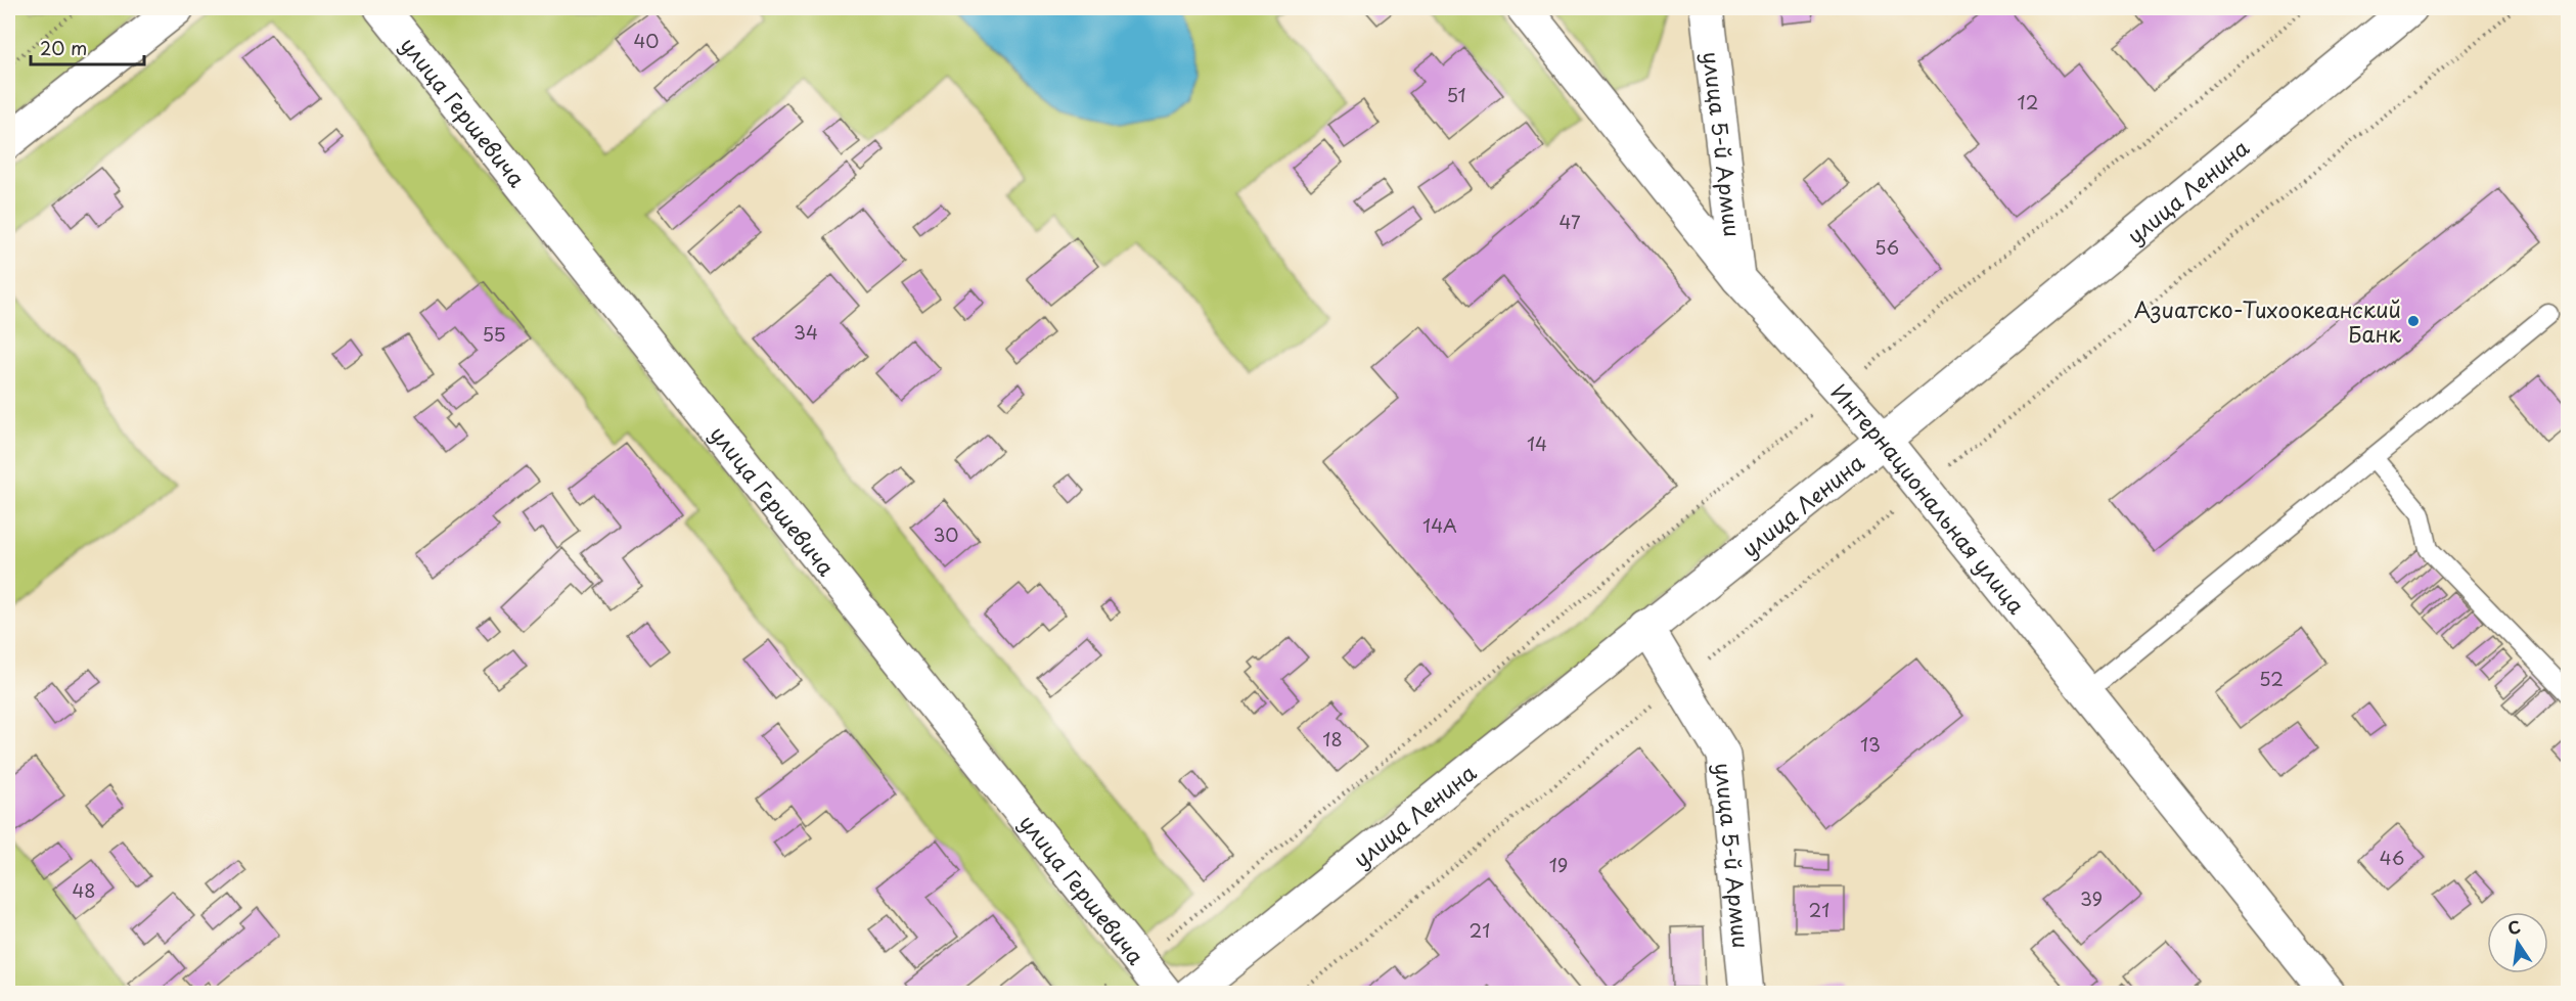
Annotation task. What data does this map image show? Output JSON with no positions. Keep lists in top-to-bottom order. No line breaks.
{"streets":{"street":["улица Гершевича","улица 5-й Армии","улица Ленина","Интернациональная улица"]},"crossings":[["улица 5-й Армии","улица Ленина"],["улица 5-й Армии","Интернациональная улица"],["улица Ленина","Интернациональная улица"]],"places":["Азиатско-Тихоокеанский Банк"],"house_numbers":["40","51","12","47","56","34","55","14","14А","30","52","18","13","46","19","48","39","21","21"],"scale_bar":"20 m","north":"top"}
